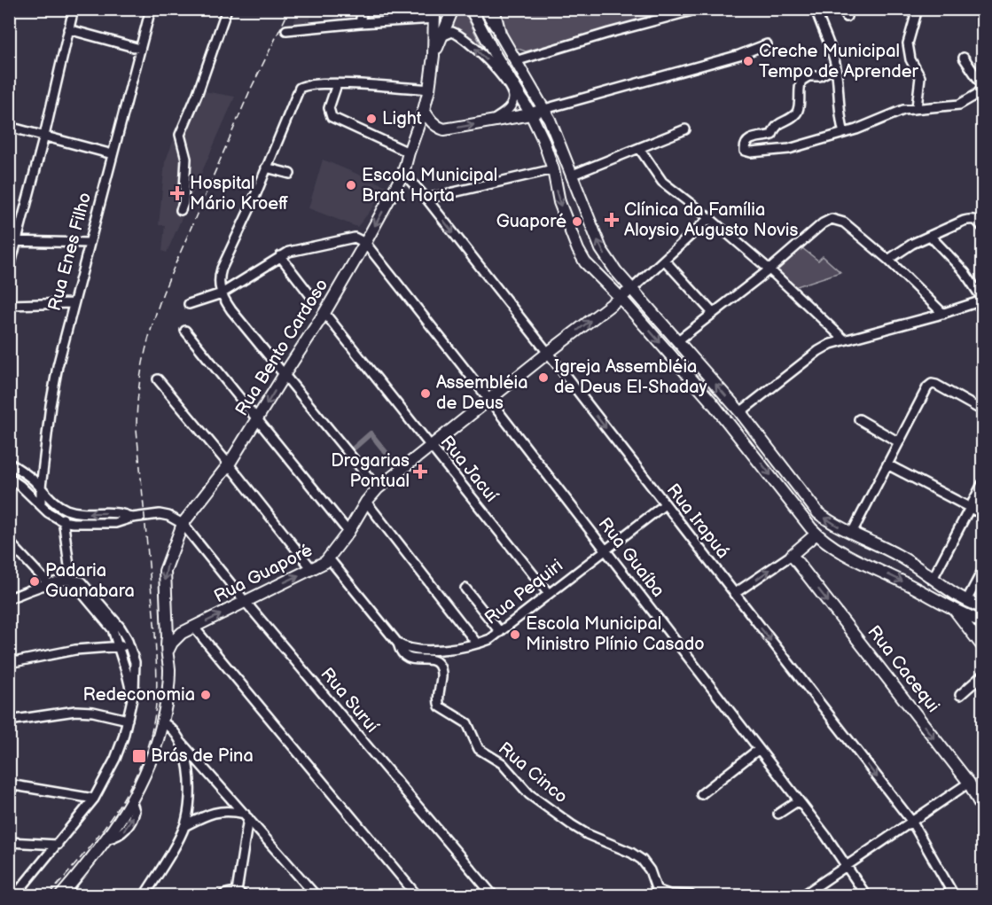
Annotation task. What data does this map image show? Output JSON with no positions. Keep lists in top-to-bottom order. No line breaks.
{"streets":{"main road":["Rua Bento Cardoso","Rua Guaporé","Rua Cacequi"],"street":["Rua Enes Filho","Rua Jacuí","Rua Irapuá","Rua Guaíba","Rua Pequiri","Rua Suruí","Rua Cinco"]},"crossings":[["Rua Bento Cardoso","Rua Jacuí"],["Rua Bento Cardoso","Rua Irapuá"],["Rua Bento Cardoso","Rua Guaíba"],["Rua Bento Cardoso","Rua Guaporé"],["Rua Bento Cardoso","Rua Suruí"],["Rua Jacuí","Rua Guaporé"],["Rua Jacuí","Rua Pequiri"],["Rua Irapuá","Rua Guaporé"],["Rua Irapuá","Rua Pequiri"],["Rua Guaíba","Rua Guaporé"],["Rua Guaíba","Rua Pequiri"],["Rua Guaporé","Rua Suruí"],["Rua Pequiri","Rua Cinco"]],"one_way":["Rua Irapuá","Rua Guaporé"],"places":{"other":["Creche Municipal Tempo de Aprender","Light","Escola Municipal Brant Horta","Guaporé","Igreja Assembléia de Deus El-Shaday","Assembléia de Deus","Padaria Guanabara","Escola Municipal Ministro Plínio Casado","Redeconomia"],"health":["Hospital Mário Kroeff","Clínica da Família Aloysio Augusto Novis","Drogarias Pontual"],"transit":["Brás de Pina"]}}
